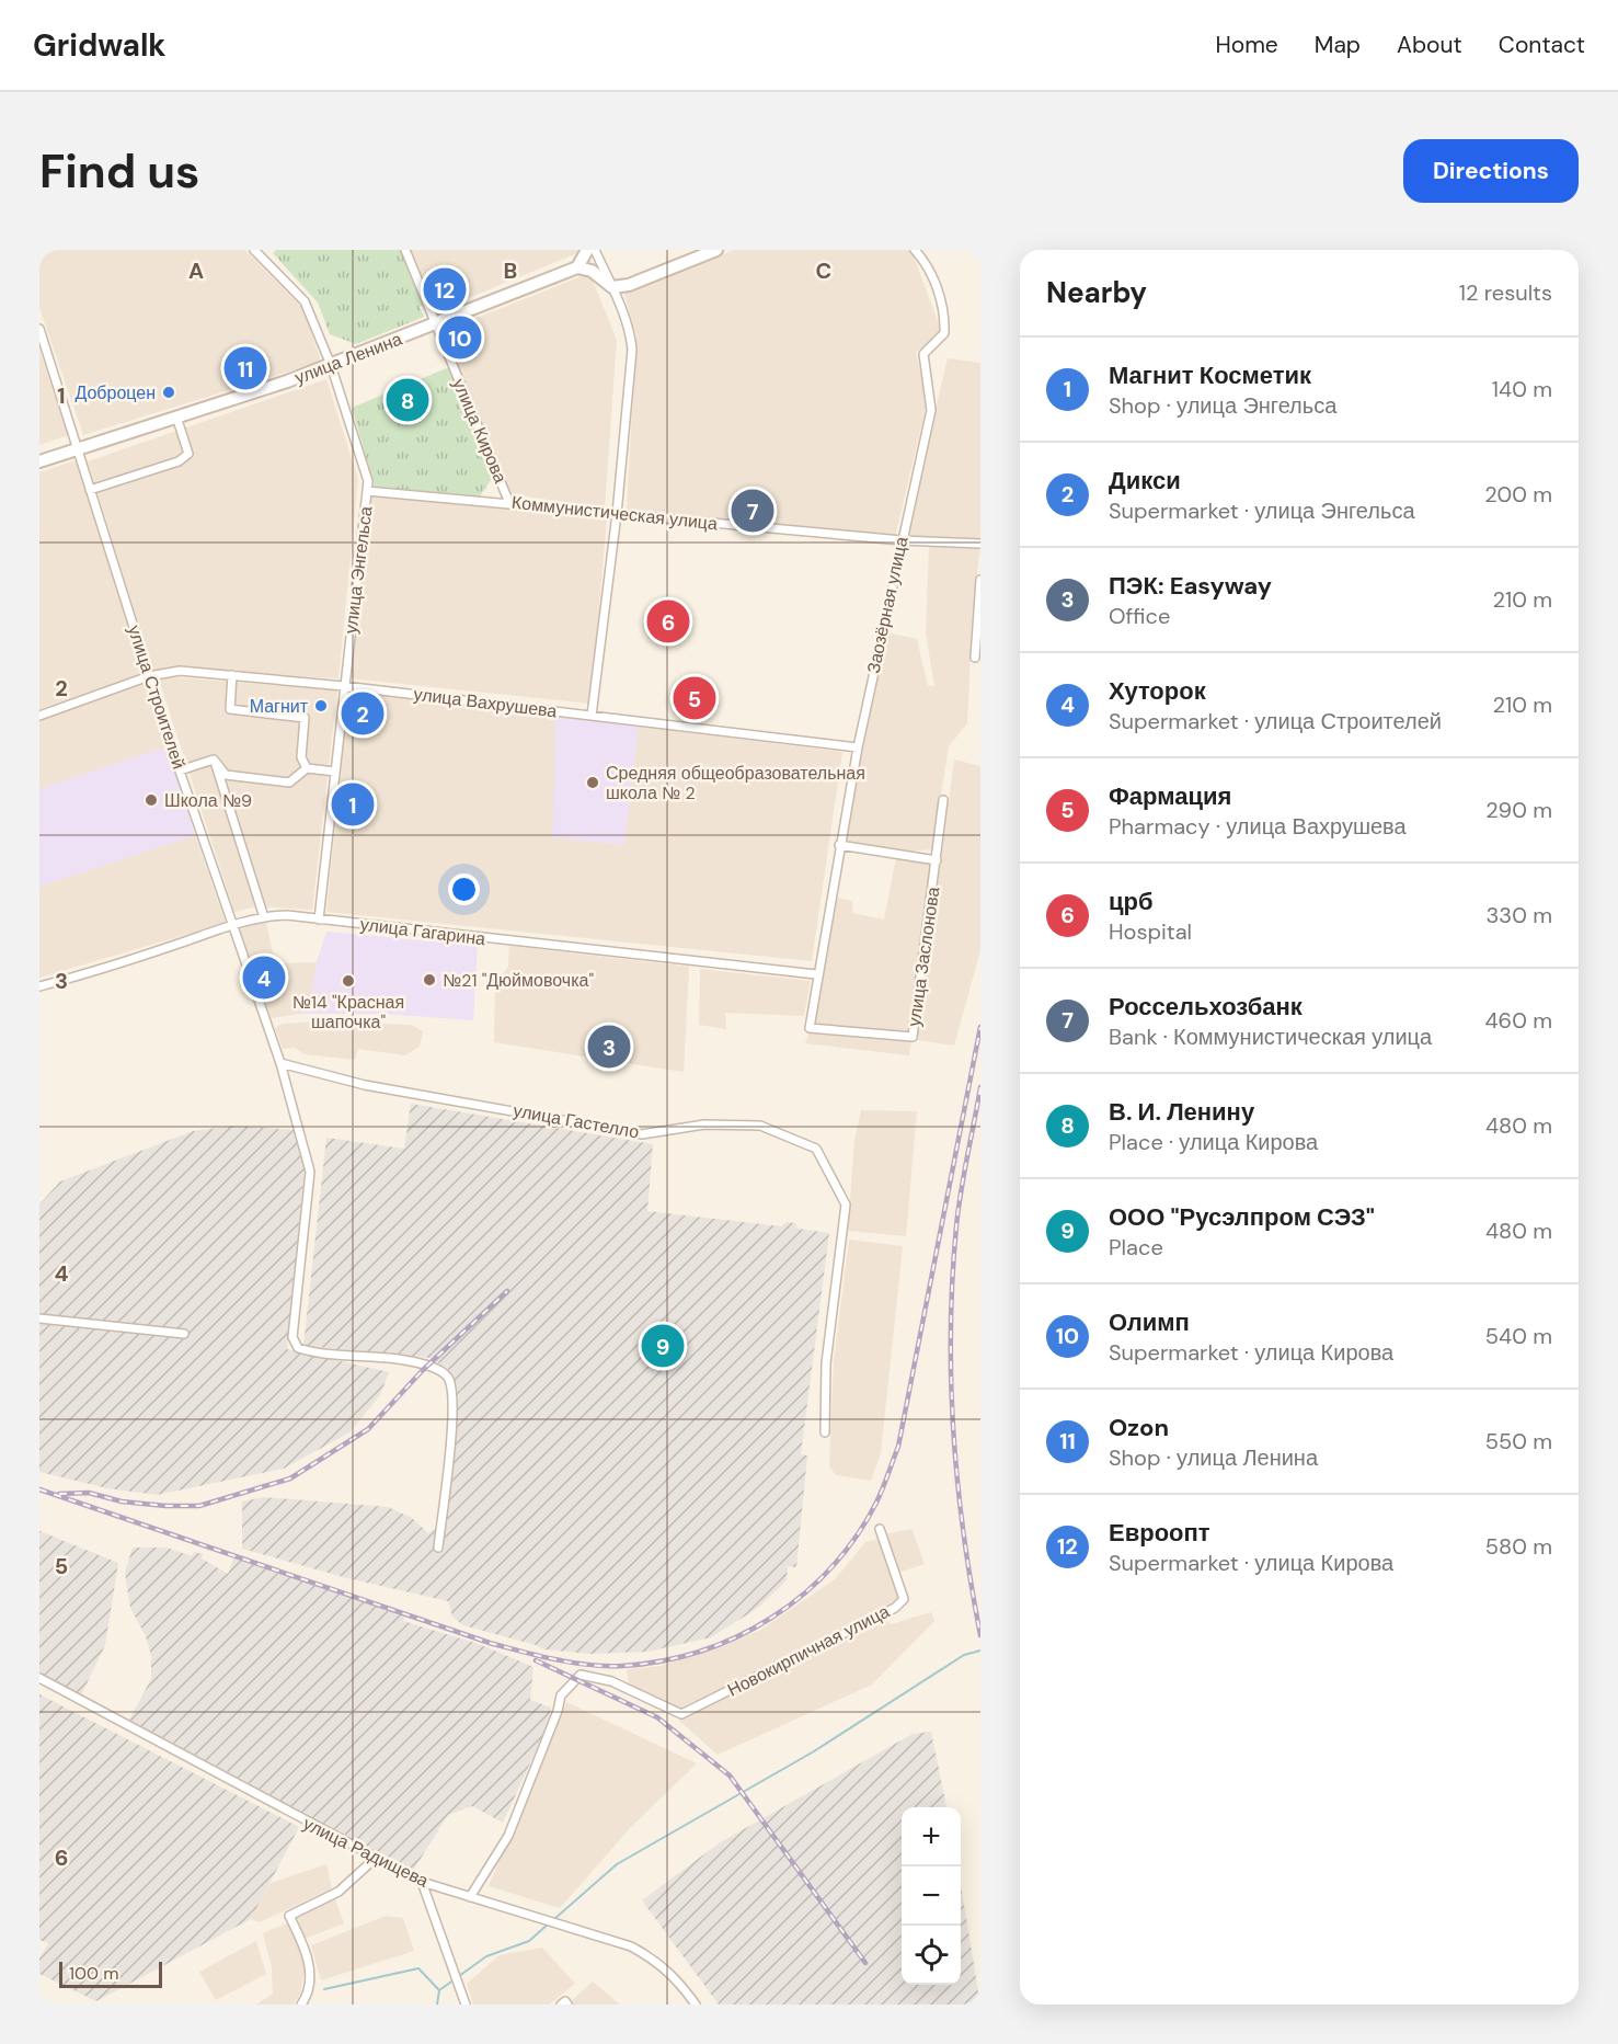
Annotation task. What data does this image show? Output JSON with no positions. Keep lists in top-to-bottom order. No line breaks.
{"streets":{"main road":["улица Ленина"],"street":["улица Кирова","Коммунистическая улица","улица Энгельса","Заозёрная улица","улица Строителей","улица Вахрушева","улица Гагарина","улица Заслонова","улица Гастелло","Новокирпичная улица","улица Радищева"]},"crossings":[["улица Ленина","улица Кирова"],["улица Ленина","улица Энгельса"],["улица Ленина","улица Строителей"],["улица Кирова","Коммунистическая улица"],["Коммунистическая улица","улица Энгельса"],["Коммунистическая улица","Заозёрная улица"],["улица Энгельса","улица Вахрушева"],["улица Энгельса","улица Гагарина"],["Заозёрная улица","улица Вахрушева"],["Заозёрная улица","улица Гагарина"],["Заозёрная улица","улица Заслонова"],["улица Строителей","улица Вахрушева"],["улица Строителей","улица Гагарина"],["улица Строителей","улица Гастелло"],["улица Гагарина","улица Заслонова"],["Новокирпичная улица","улица Радищева"]],"places":["Доброцен","Магнит","Средняя общеобразовательная школа № 2","Школа №9","№21 \"Дюймовочка\"","№14 \"Красная шапочка\""],"scale_bar":"100 m","page":{"header":"Gridwalk","nav":["Home","Map","About","Contact"],"buttons":"Directions","title":"Find us","heading":["Nearby","12 results"],"pins":["12","10","11","8","7","6","5","2","1","4","3","9"],"list":[{"mark":"1","name":"Магнит Косметик","note":"Shop · улица Энгельса","value":"140 m"},{"mark":"2","name":"Дикси","note":"Supermarket · улица Энгельса","value":"200 m"},{"mark":"3","name":"ПЭК: Easyway","note":"Office","value":"210 m"},{"mark":"4","name":"Хуторок","note":"Supermarket · улица Строителей","value":"210 m"},{"mark":"5","name":"Фармация","note":"Pharmacy · улица Вахрушева","value":"290 m"},{"mark":"6","name":"црб","note":"Hospital","value":"330 m"},{"mark":"7","name":"Россельхозбанк","note":"Bank · Коммунистическая улица","value":"460 m"},{"mark":"8","name":"В. И. Ленину","note":"Place · улица Кирова","value":"480 m"},{"mark":"9","name":"ООО \"Русэлпром СЭЗ\"","note":"Place","value":"480 m"},{"mark":"10","name":"Олимп","note":"Supermarket · улица Кирова","value":"540 m"},{"mark":"11","name":"Ozon","note":"Shop · улица Ленина","value":"550 m"},{"mark":"12","name":"Евроопт","note":"Supermarket · улица Кирова","value":"580 m"}],"map_buttons":["+","−"],"scale":"100 m"},"grid":{"columns":["A","B","C"],"rows":["1","2","3","4","5","6"]}}
